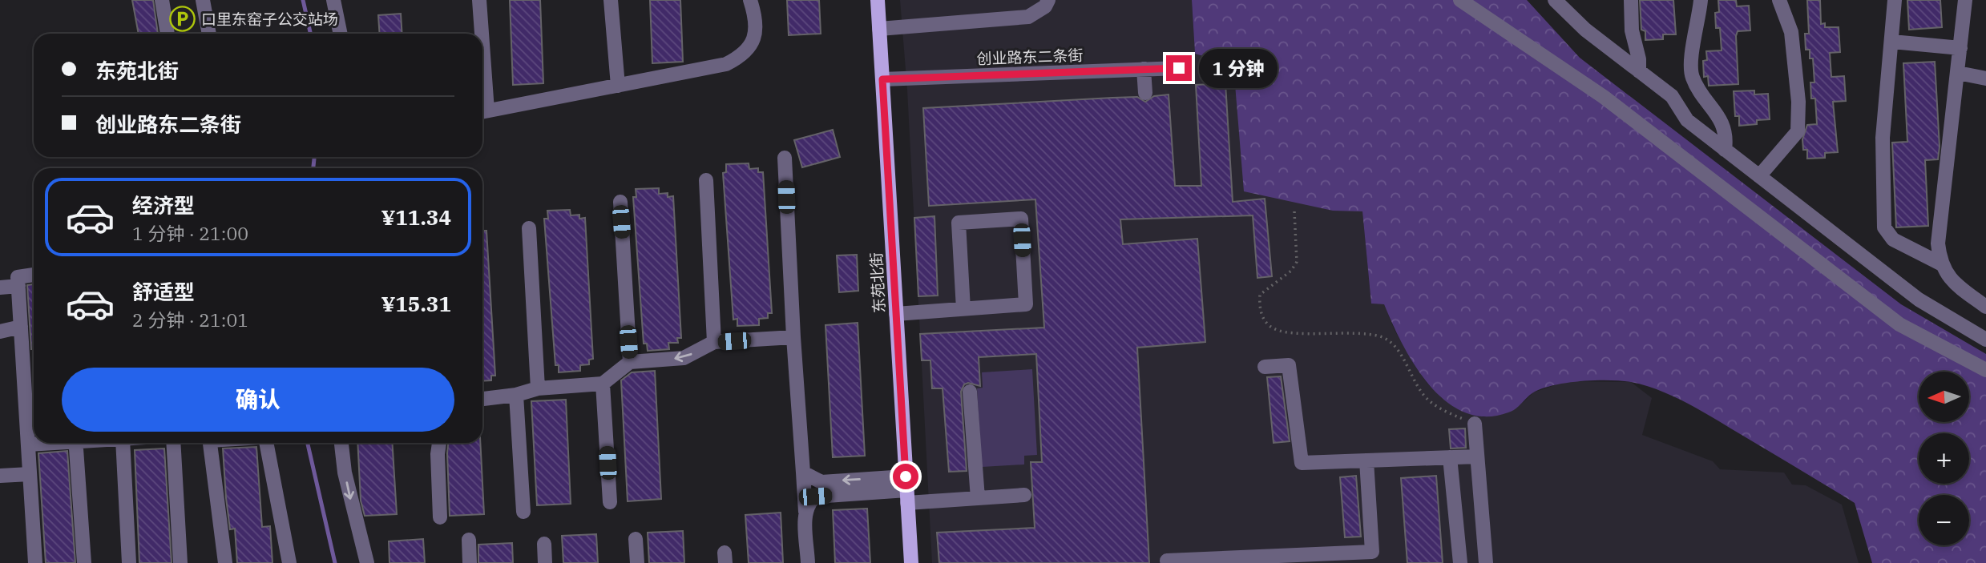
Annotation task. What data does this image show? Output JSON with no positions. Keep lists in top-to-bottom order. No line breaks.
{"streets":{"main road":["东苑北街"],"street":["创业路东二条街"]},"crossings":[["创业路东二条街","东苑北街"]],"places":{"parking":["口里东窑子公交站场"]},"north":"left","page":{"banner":["东苑北街","创业路东二条街"],"bubble":"1 分钟","list":[{"name":"经济型","note":"1 分钟 · 21:00","value":"¥11.34"},{"name":"舒适型","note":"2 分钟 · 21:01","value":"¥15.31"}],"buttons":"确认","map_buttons":["+","−"]}}
